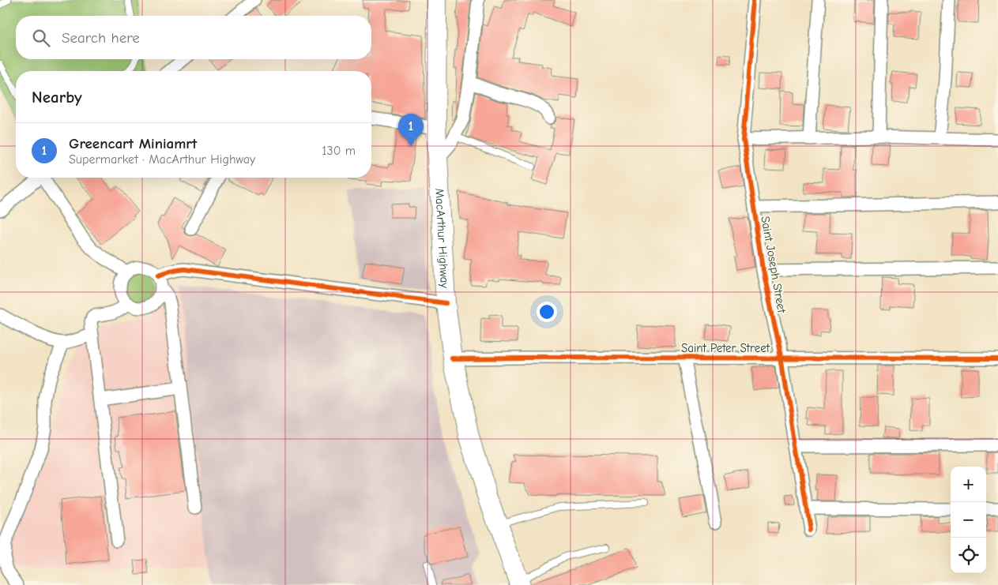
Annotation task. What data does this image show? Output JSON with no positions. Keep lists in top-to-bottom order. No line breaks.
{"streets":{"highway":["MacArthur Highway"],"street":["Saint Joseph Street","Saint Peter Street"]},"crossings":[["MacArthur Highway","Saint Peter Street"],["Saint Joseph Street","Saint Peter Street"]],"page":{"search":"Search here","heading":"Nearby","pins":"1","list":[{"mark":"1","name":"Greencart Miniamrt","note":"Supermarket · MacArthur Highway","value":"130 m"}],"map_buttons":["+","−"]}}
